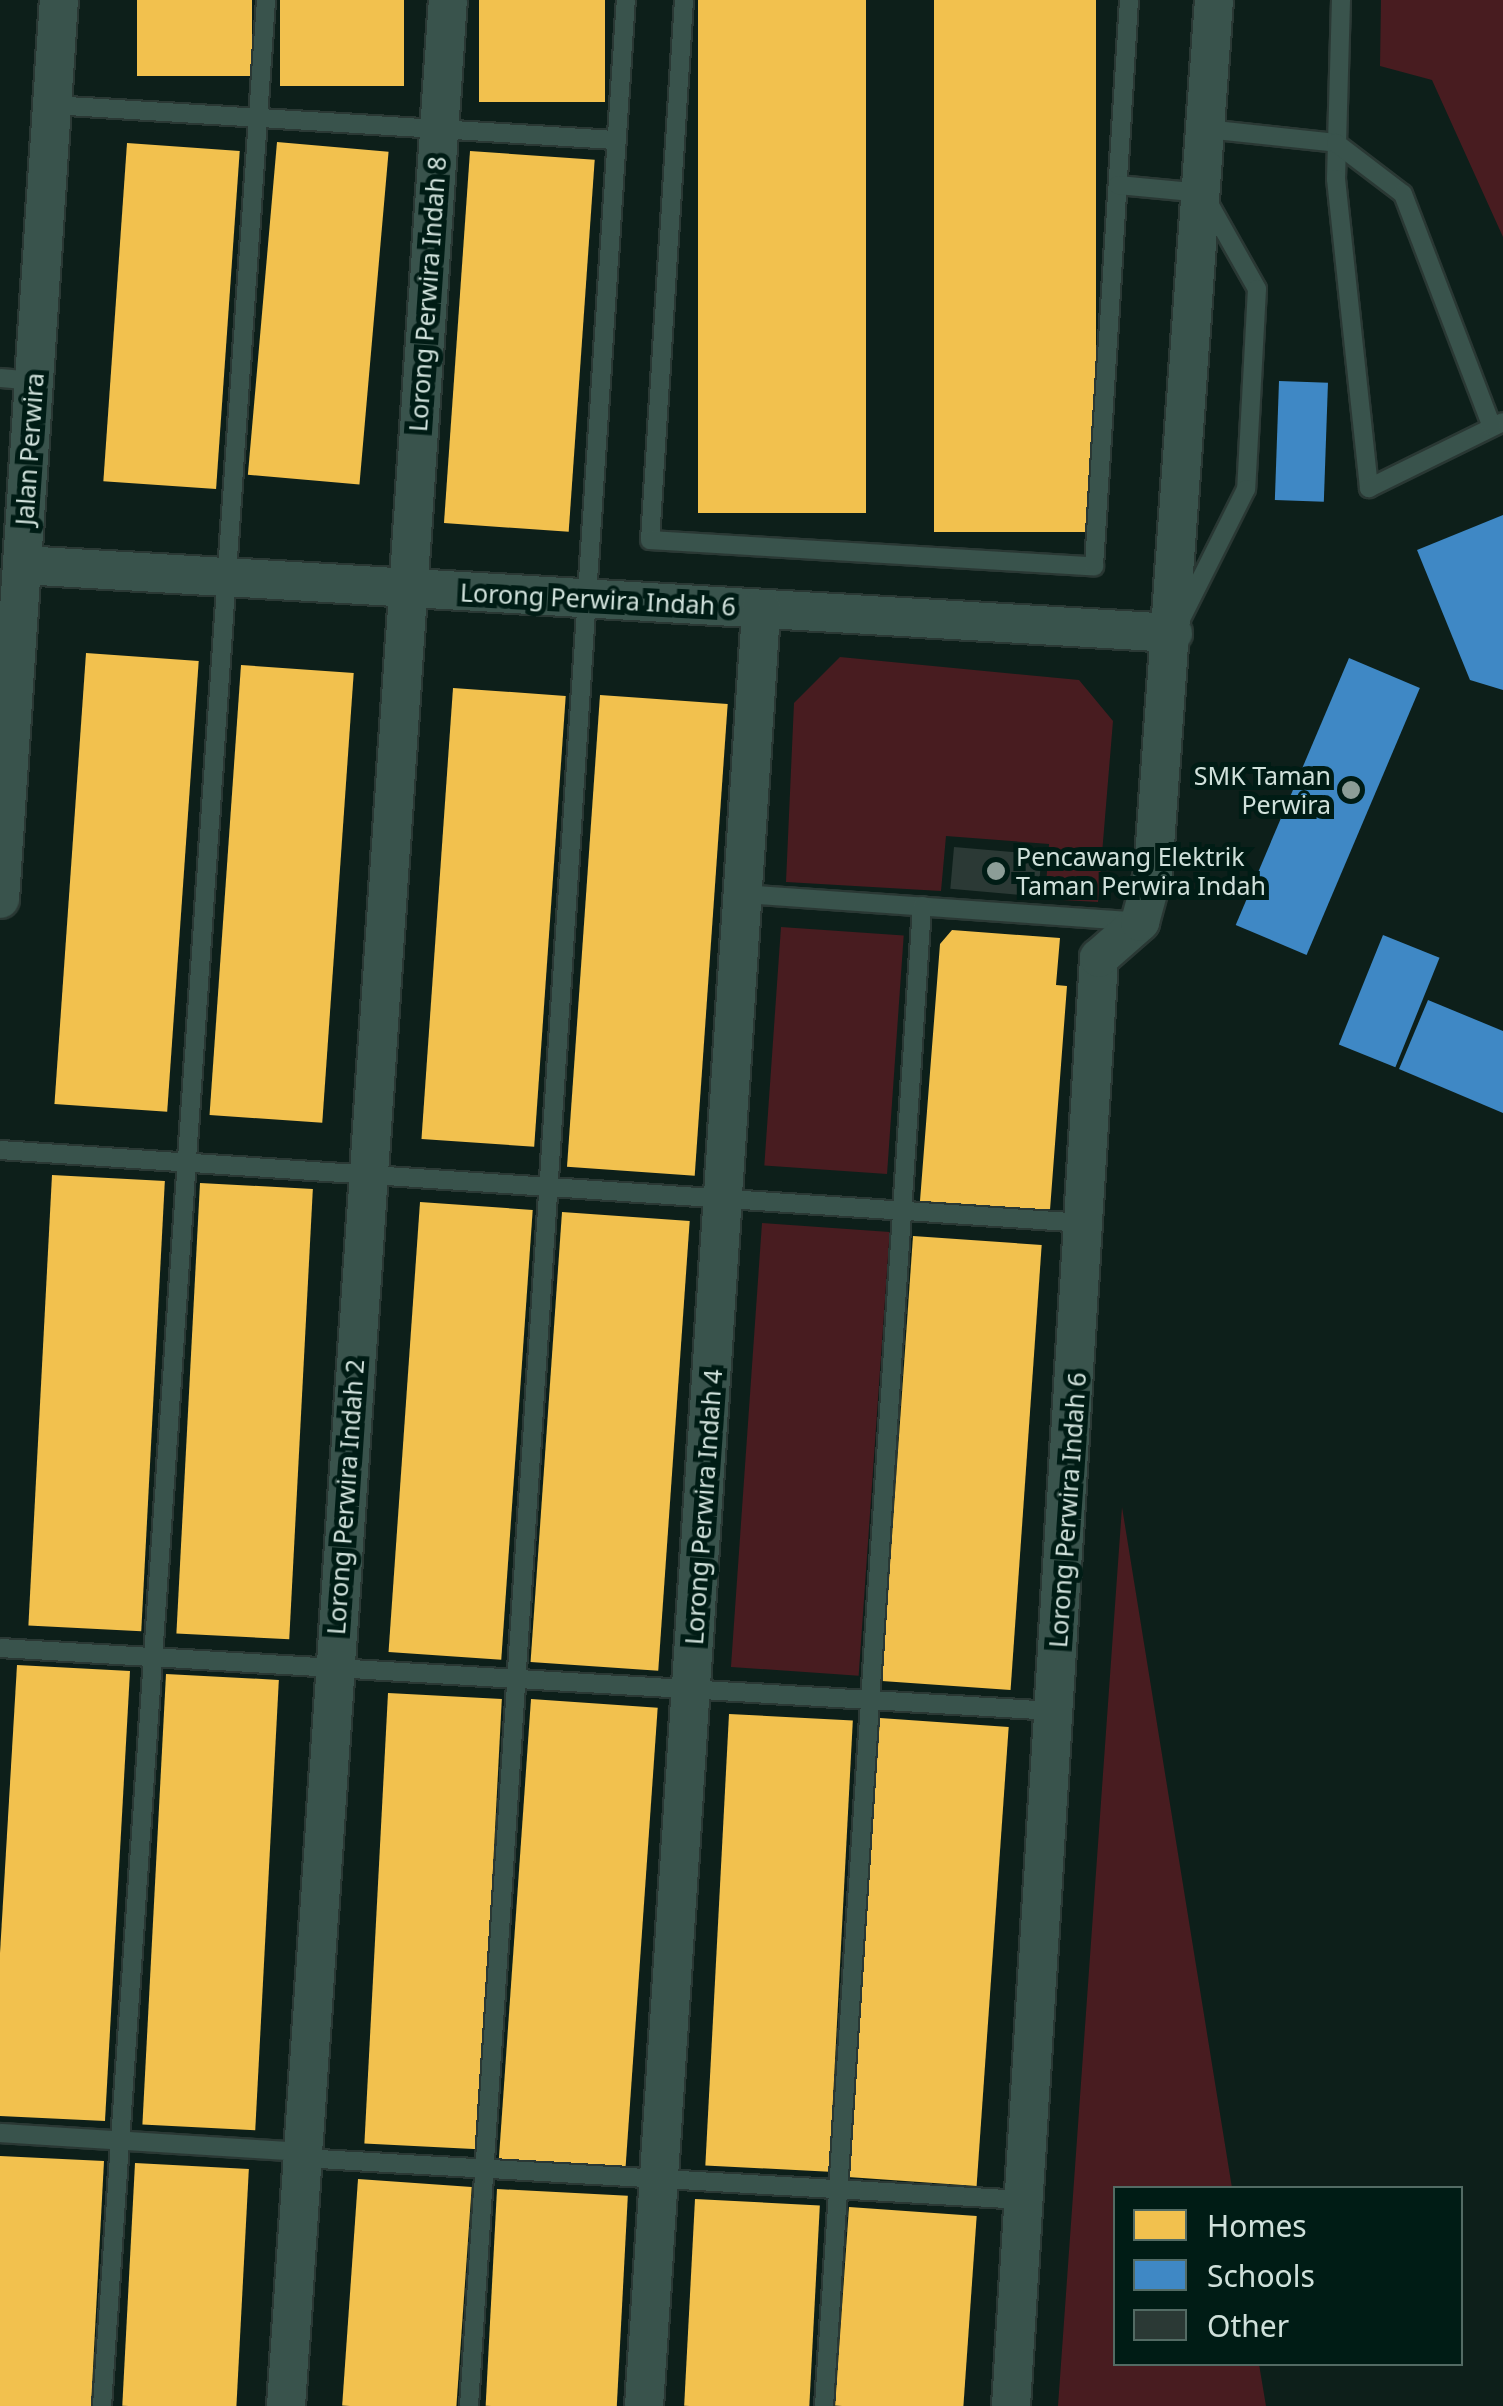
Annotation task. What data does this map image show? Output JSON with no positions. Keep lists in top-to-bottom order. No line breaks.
{"streets":{"street":["Lorong Perwira Indah 8","Jalan Perwira","Lorong Perwira Indah 6","Lorong Perwira Indah 2","Lorong Perwira Indah 4"]},"crossings":[["Lorong Perwira Indah 8","Lorong Perwira Indah 6"],["Lorong Perwira Indah 8","Lorong Perwira Indah 2"],["Jalan Perwira","Lorong Perwira Indah 6"],["Lorong Perwira Indah 6","Lorong Perwira Indah 2"],["Lorong Perwira Indah 6","Lorong Perwira Indah 4"]],"places":["SMK Taman Perwira","Pencawang Elektrik Taman Perwira Indah"],"legend":["Homes","Schools","Other"]}
